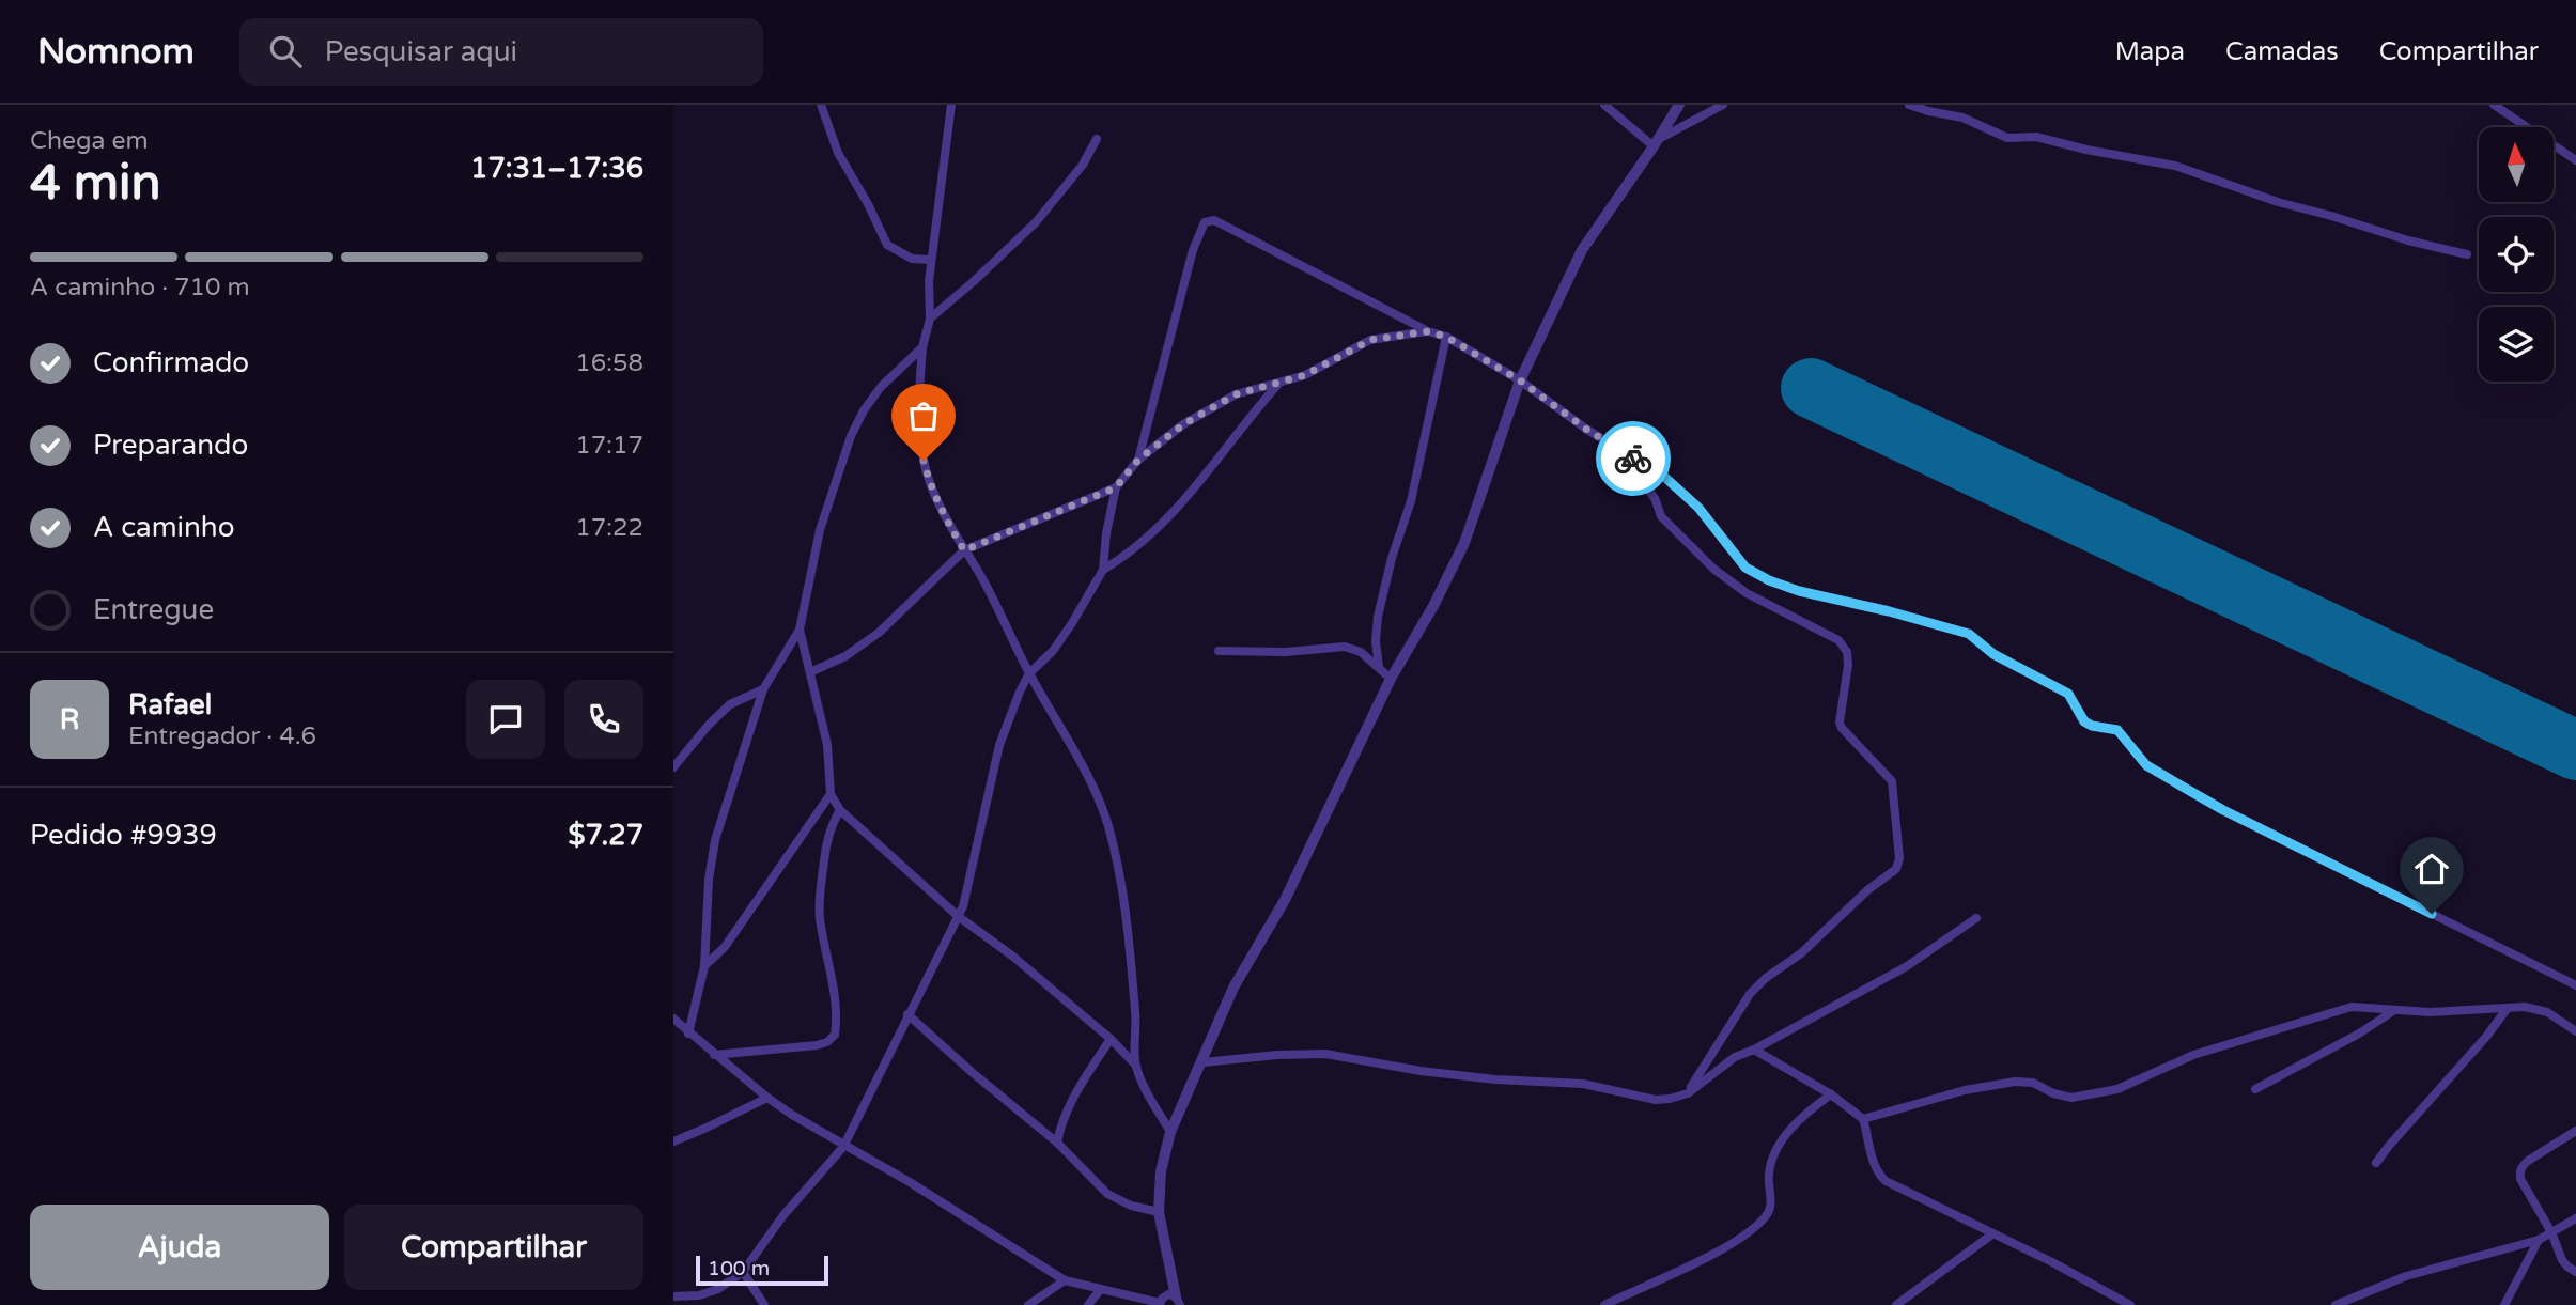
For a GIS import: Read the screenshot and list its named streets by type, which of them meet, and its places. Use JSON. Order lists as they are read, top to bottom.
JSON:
{
  "scale_bar": "100 m",
  "north": "top",
  "page": {
    "header": "Nomnom",
    "search": "Pesquisar aqui",
    "nav": ["Mapa", "Camadas", "Compartilhar"],
    "heading": ["4 min", "Chega em", "17:31–17:36"],
    "panel": [
      "Rafael",
      "Entregador · 4.6",
      "Pedido #9939",
      "$7.27"
    ],
    "bar": "A caminho · 710 m",
    "list": [
      ["Confirmado", "16:58"],
      ["Preparando", "17:17"],
      ["A caminho", "17:22"],
      "Entregue"
    ],
    "round": "R",
    "buttons": ["Ajuda", "Compartilhar"],
    "scale": "100 m"
  }
}
